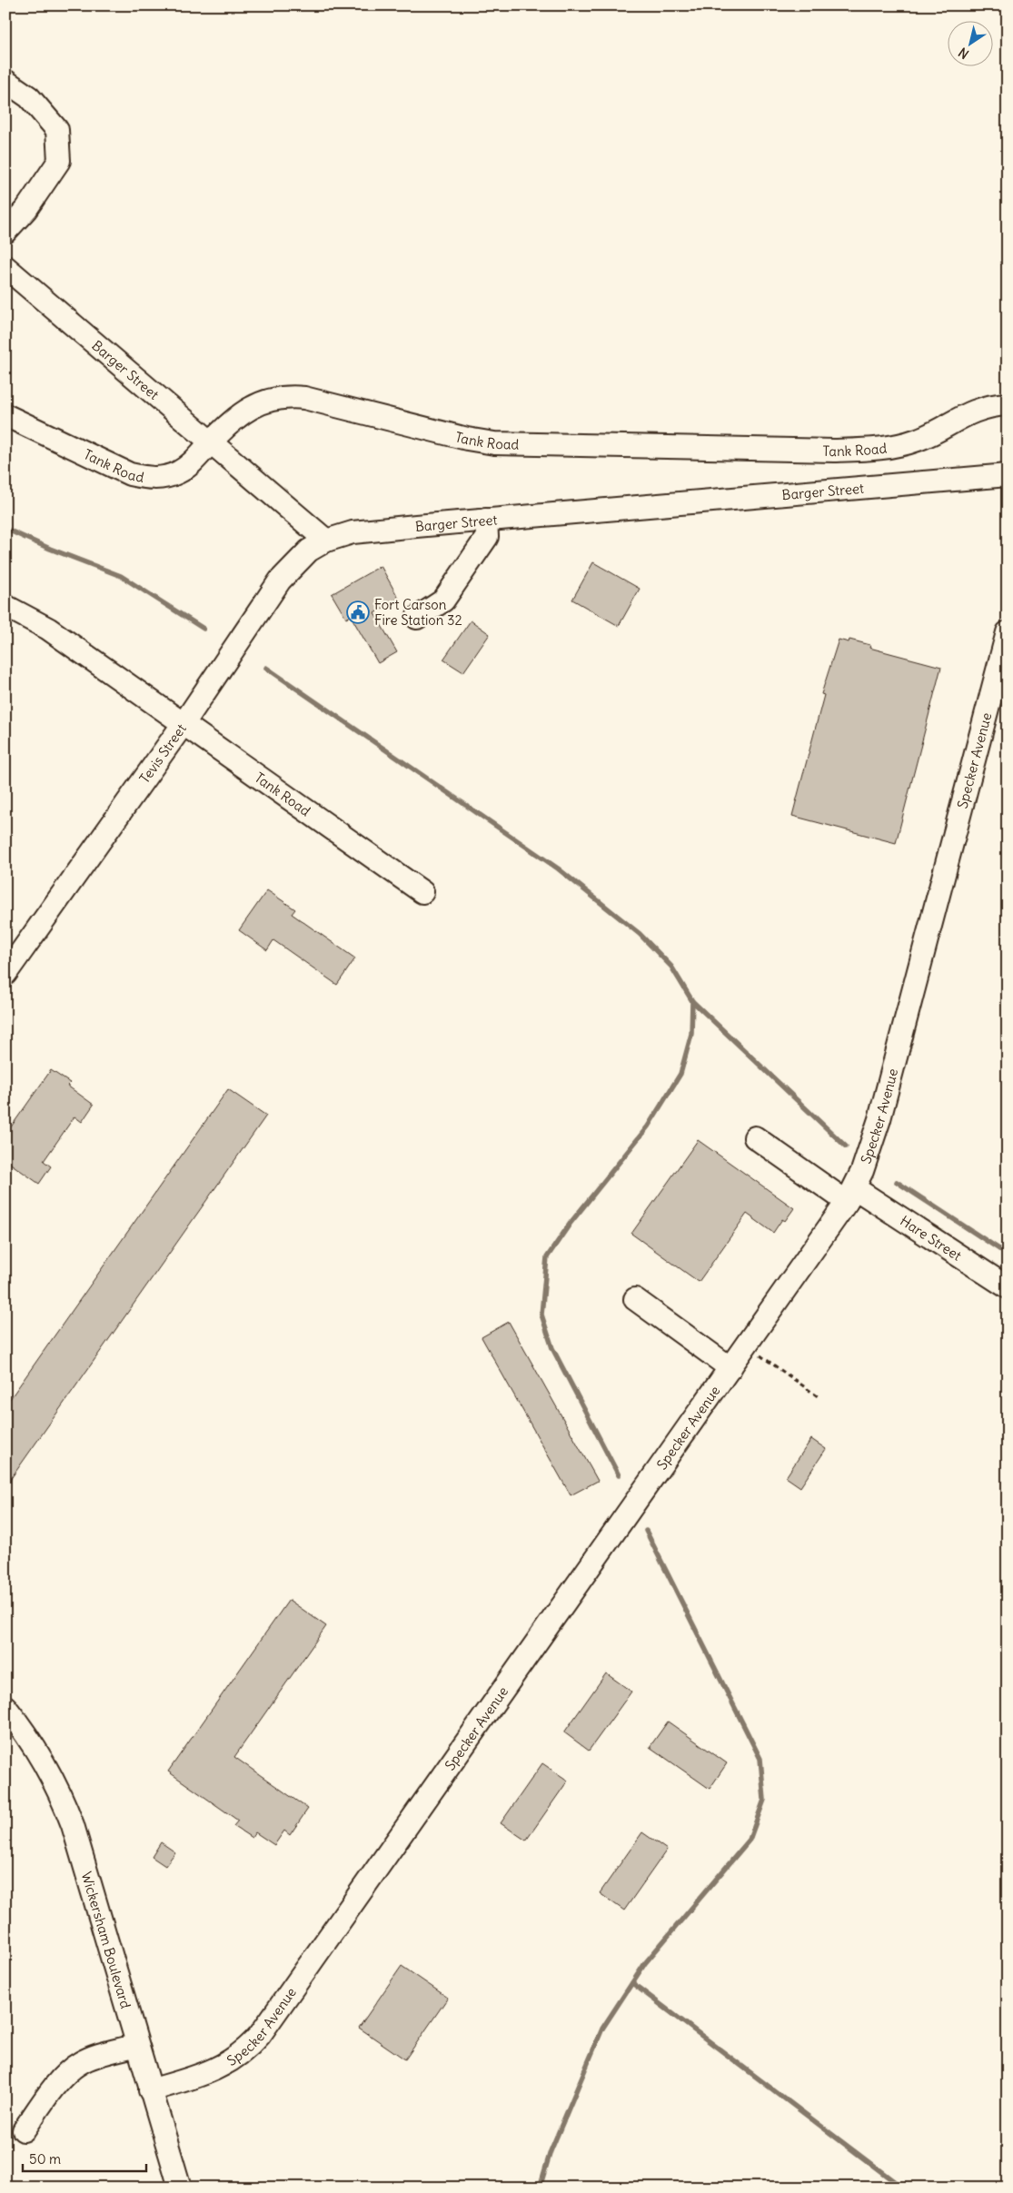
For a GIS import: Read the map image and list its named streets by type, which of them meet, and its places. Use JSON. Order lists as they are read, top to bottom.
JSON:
{
  "streets": {
    "street": [
      "Barger Street",
      "Tank Road",
      "Tevis Street",
      "Specker Avenue",
      "Hare Street",
      "Wickersham Boulevard"
    ]
  },
  "crossings": [
    ["Barger Street", "Tank Road"],
    ["Barger Street", "Tevis Street"],
    ["Tank Road", "Tevis Street"],
    ["Specker Avenue", "Hare Street"],
    ["Specker Avenue", "Wickersham Boulevard"]
  ],
  "places": {
    "public building": ["Fort Carson Fire Station 32"]
  },
  "scale_bar": "50 m",
  "north": "bottom left"
}
